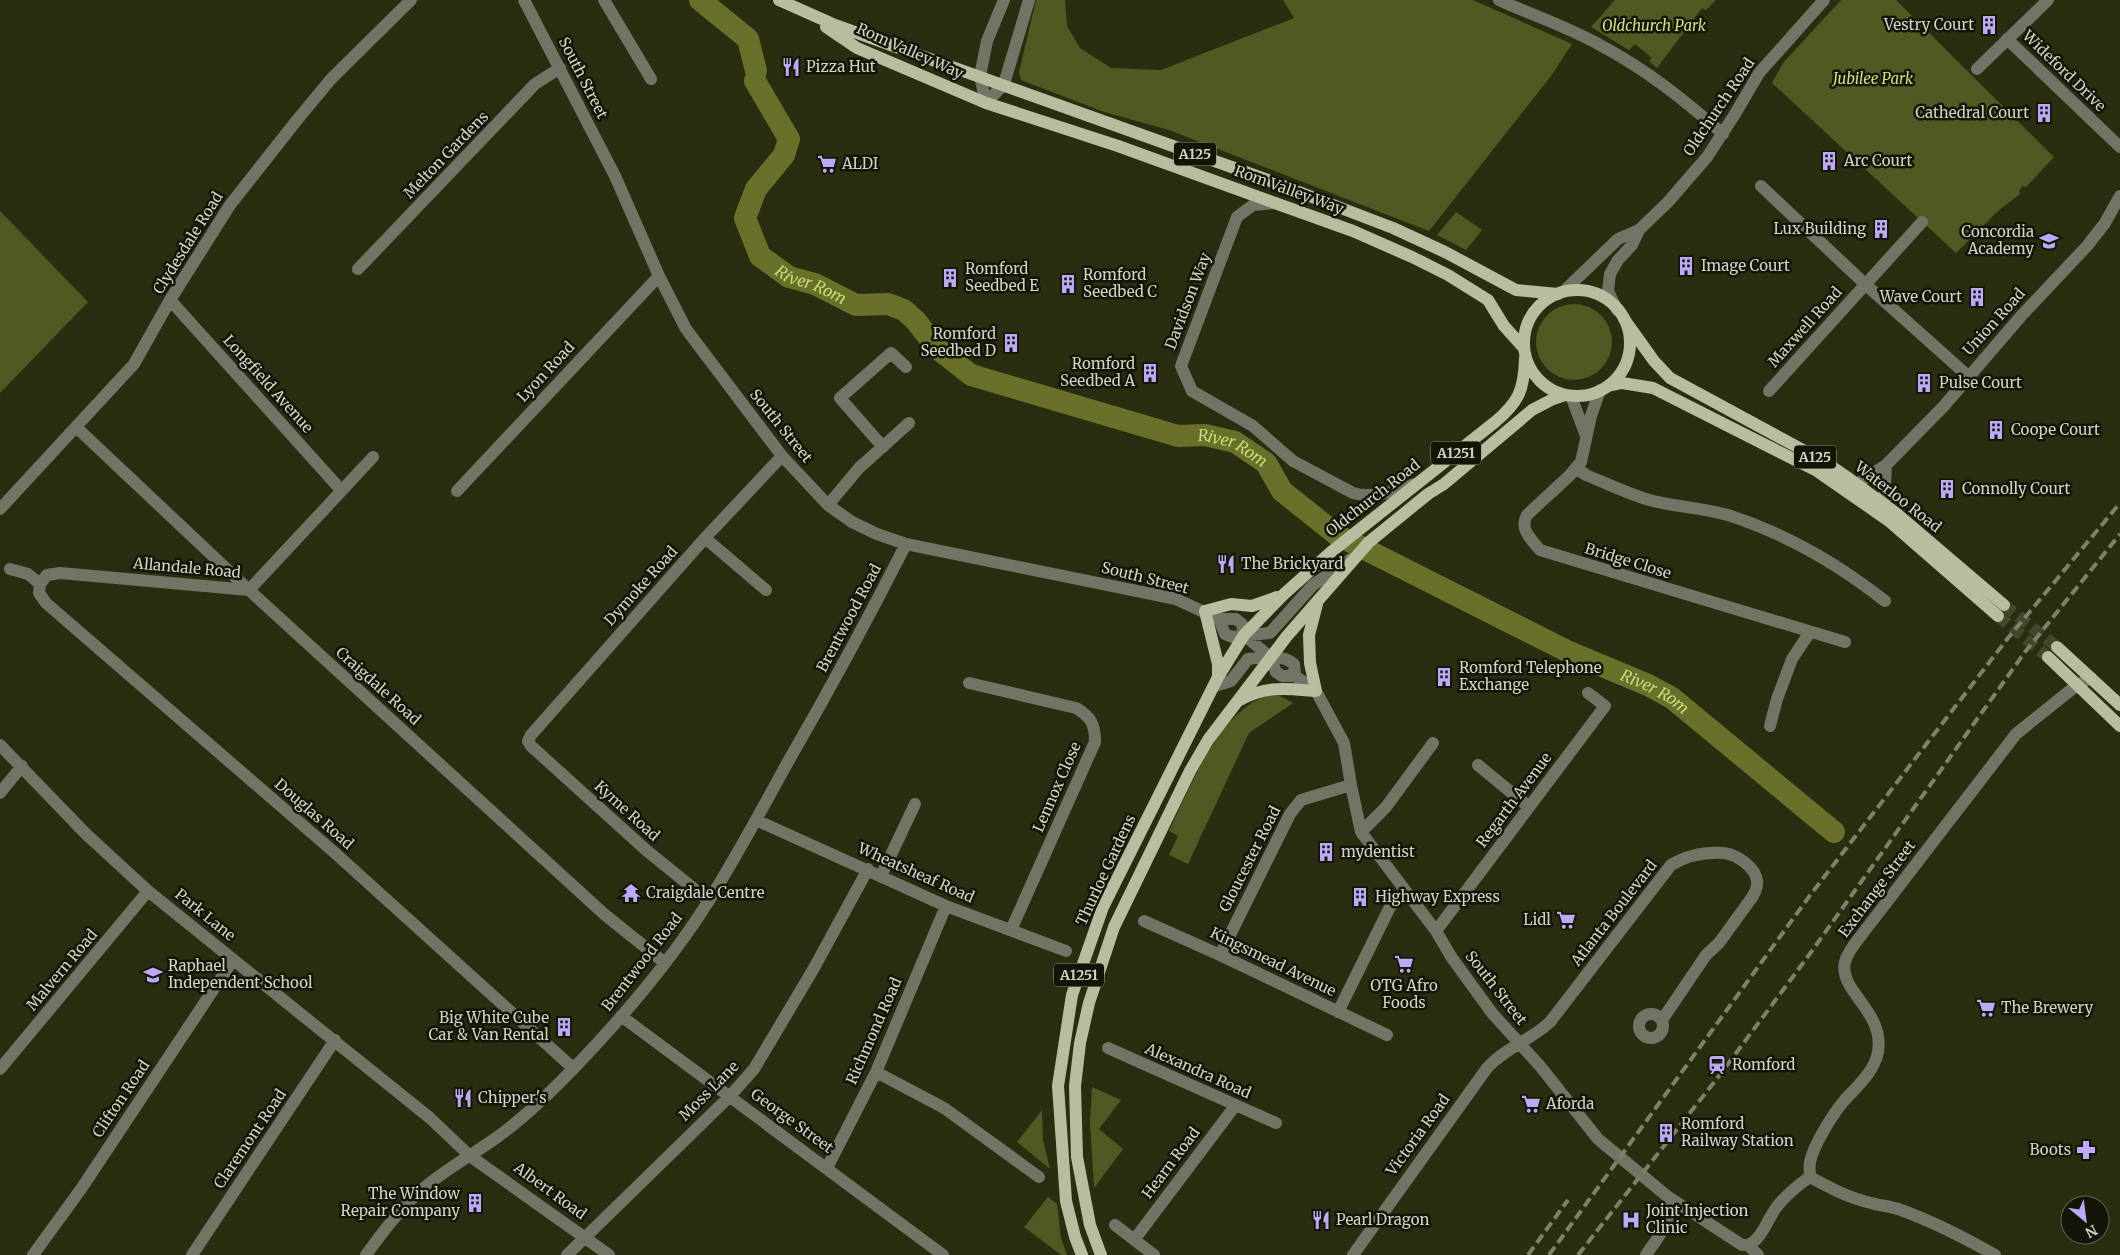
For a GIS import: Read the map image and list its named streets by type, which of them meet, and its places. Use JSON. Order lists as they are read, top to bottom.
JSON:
{
  "streets": {
    "main road": [
      "Rom Valley Way",
      "Oldchurch Road",
      "A125",
      "A1251",
      "Waterloo Road",
      "Thurloe Gardens"
    ],
    "street": [
      "Wideford Drive",
      "South Street",
      "Melton Gardens",
      "Clydesdale Road",
      "Davidson Way",
      "Union Road",
      "Maxwell Road",
      "Lyon Road",
      "Longfield Avenue",
      "Bridge Close",
      "Allandale Road",
      "Dymoke Road",
      "Brentwood Road",
      "Craigdale Road",
      "Lennox Close",
      "Regarth Avenue",
      "Kyme Road",
      "Douglas Road",
      "Gloucester Road",
      "Wheatsheaf Road",
      "Exchange Street",
      "Atlanta Boulevard",
      "Park Lane",
      "Kingsmead Avenue",
      "Malvern Road",
      "Richmond Road",
      "Alexandra Road",
      "Moss Lane",
      "Clifton Road",
      "George Street",
      "Victoria Road",
      "Claremont Road",
      "Hearn Road",
      "Albert Road"
    ]
  },
  "crossings": [
    ["Rom Valley Way", "Oldchurch Road"],
    ["Rom Valley Way", "Davidson Way"],
    ["Rom Valley Way", "Waterloo Road"],
    ["Rom Valley Way", "Bridge Close"],
    ["South Street", "Oldchurch Road"],
    ["South Street", "Melton Gardens"],
    ["South Street", "Lyon Road"],
    ["South Street", "A1251"],
    ["South Street", "Dymoke Road"],
    ["South Street", "Brentwood Road"],
    ["South Street", "Regarth Avenue"],
    ["South Street", "Gloucester Road"],
    ["South Street", "Thurloe Gardens"],
    ["South Street", "Atlanta Boulevard"],
    ["South Street", "Victoria Road"],
    ["Oldchurch Road", "Davidson Way"],
    ["Oldchurch Road", "A1251"],
    ["Oldchurch Road", "Waterloo Road"],
    ["Oldchurch Road", "Bridge Close"],
    ["Oldchurch Road", "Thurloe Gardens"],
    ["Clydesdale Road", "Longfield Avenue"],
    ["Clydesdale Road", "Craigdale Road"],
    ["Union Road", "Maxwell Road"],
    ["Union Road", "Waterloo Road"],
    ["Longfield Avenue", "Allandale Road"],
    ["A1251", "Thurloe Gardens"],
    ["Waterloo Road", "Bridge Close"],
    ["Allandale Road", "Craigdale Road"],
    ["Allandale Road", "Douglas Road"],
    ["Dymoke Road", "Kyme Road"],
    ["Brentwood Road", "Craigdale Road"],
    ["Brentwood Road", "Kyme Road"],
    ["Brentwood Road", "Douglas Road"],
    ["Brentwood Road", "Wheatsheaf Road"],
    ["Brentwood Road", "Park Lane"],
    ["Brentwood Road", "George Street"],
    ["Brentwood Road", "Albert Road"],
    ["Lennox Close", "Wheatsheaf Road"],
    ["Gloucester Road", "Kingsmead Avenue"],
    ["Wheatsheaf Road", "Richmond Road"],
    ["Wheatsheaf Road", "Moss Lane"],
    ["Atlanta Boulevard", "Victoria Road"],
    ["Park Lane", "Malvern Road"],
    ["Park Lane", "Clifton Road"],
    ["Park Lane", "Claremont Road"],
    ["Park Lane", "Albert Road"],
    ["Richmond Road", "George Street"],
    ["Alexandra Road", "Hearn Road"],
    ["Moss Lane", "George Street"],
    ["Moss Lane", "Albert Road"]
  ],
  "water": ["River Rom"],
  "parks": ["Oldchurch Park", "Jubilee Park"],
  "places": {
    "building": [
      "Vestry Court",
      "Cathedral Court",
      "Arc Court",
      "Lux Building",
      "Image Court",
      "Romford Seedbed E",
      "Romford Seedbed C",
      "Wave Court",
      "Romford Seedbed D",
      "Romford Seedbed A",
      "Pulse Court",
      "Coope Court",
      "Connolly Court",
      "Romford Telephone Exchange",
      "mydentist",
      "Highway Express",
      "Big White Cube Car & Van Rental",
      "Romford Railway Station",
      "The Window Repair Company"
    ],
    "restaurant": [
      "Pizza Hut",
      "The Brickyard",
      "Chipper's",
      "Pearl Dragon"
    ],
    "supermarket": [
      "ALDI",
      "Lidl",
      "OTG Afro Foods",
      "The Brewery",
      "Aforda"
    ],
    "school or university": ["Concordia Academy", "Raphael Independent School"],
    "temple": ["Craigdale Centre"],
    "station": ["Romford"],
    "pharmacy": ["Boots"],
    "hospital": ["Joint Injection Clinic"]
  },
  "north": "bottom right"
}
